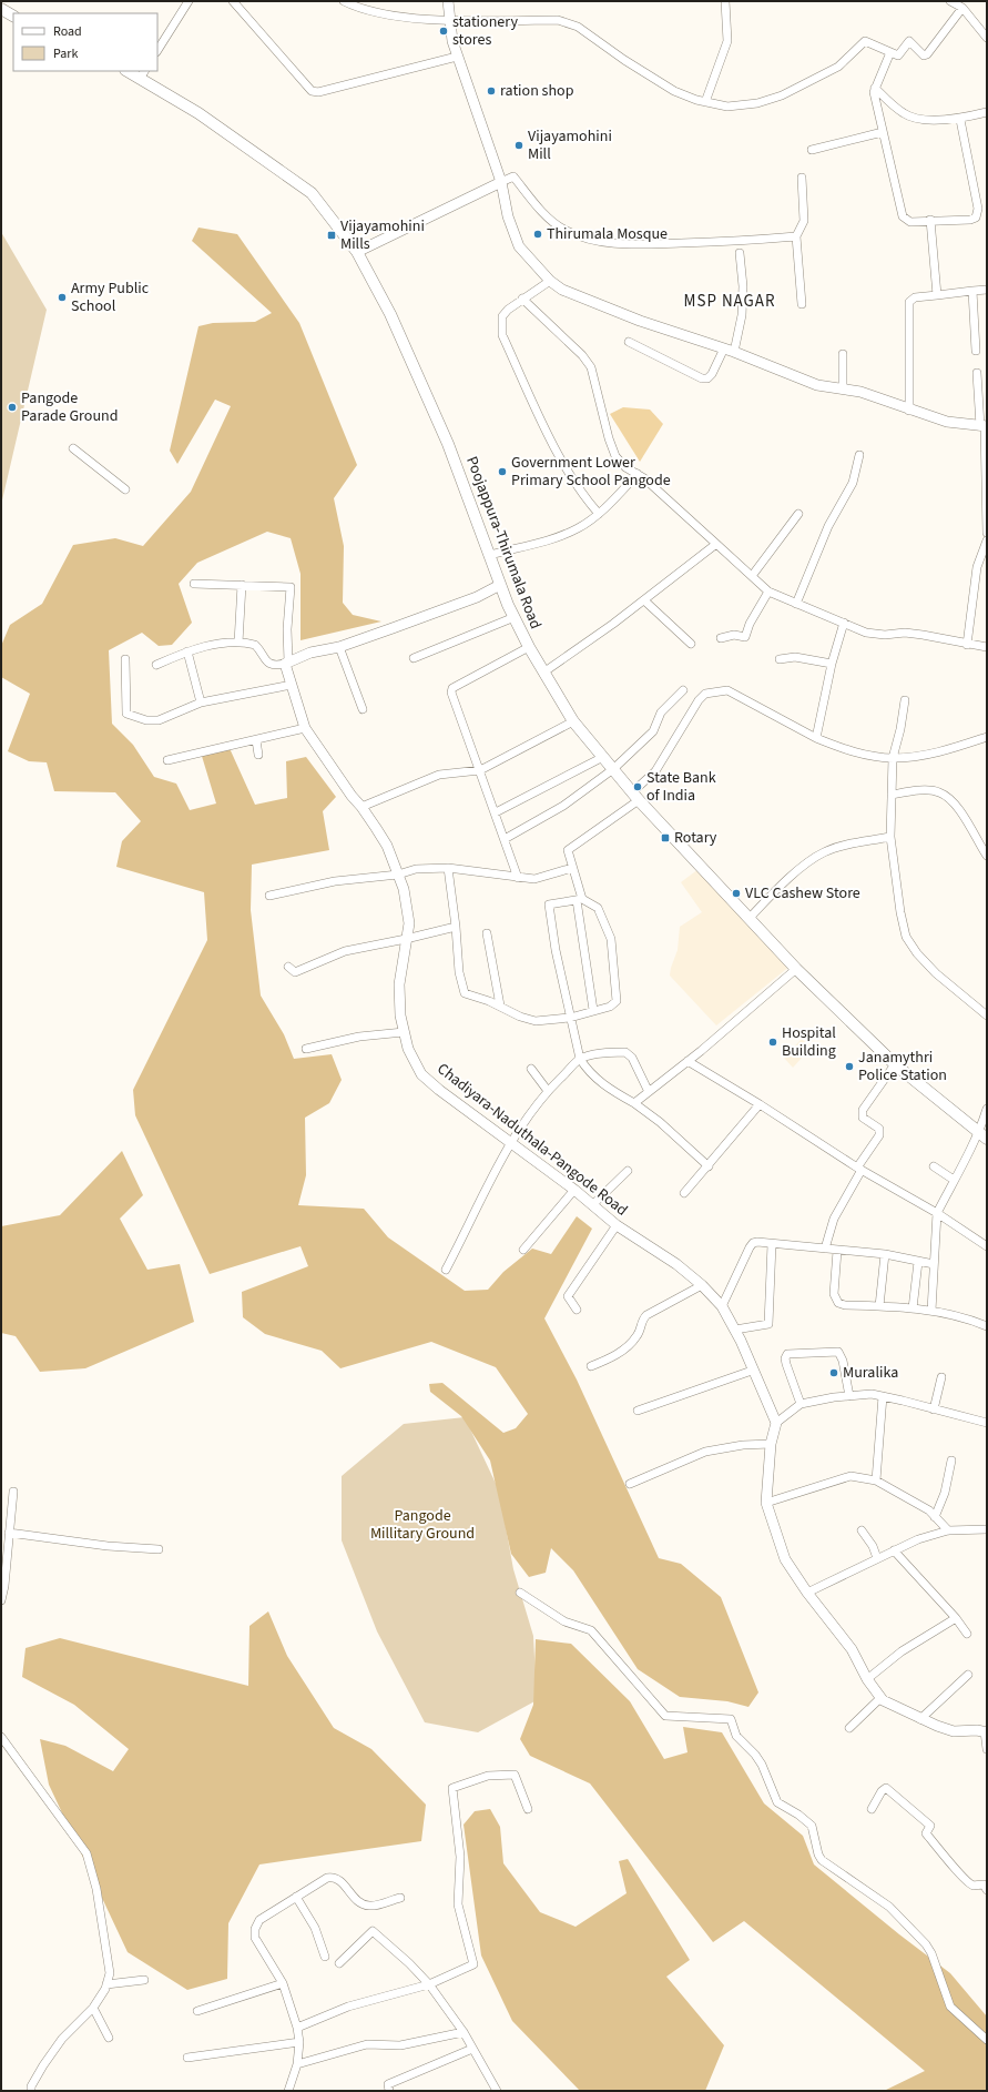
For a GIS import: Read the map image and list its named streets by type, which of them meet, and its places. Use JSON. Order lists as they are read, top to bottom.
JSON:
{
  "streets": {
    "main road": ["Poojappura-Thirumala Road"],
    "street": ["Chadiyara-Naduthala-Pangode Road"]
  },
  "districts": ["MSP NAGAR"],
  "parks": ["Pangode Millitary Ground"],
  "places": {
    "other": [
      "stationery stores",
      "ration shop",
      "Vijayamohini Mill",
      "Thirumala Mosque",
      "Army Public School",
      "Pangode Parade Ground",
      "Government Lower Primary School Pangode",
      "State Bank of India",
      "VLC Cashew Store",
      "Hospital Building",
      "Janamythri Police Station",
      "Muralika"
    ],
    "transit": ["Vijayamohini Mills", "Rotary"]
  },
  "legend": ["Road", "Park"]
}
